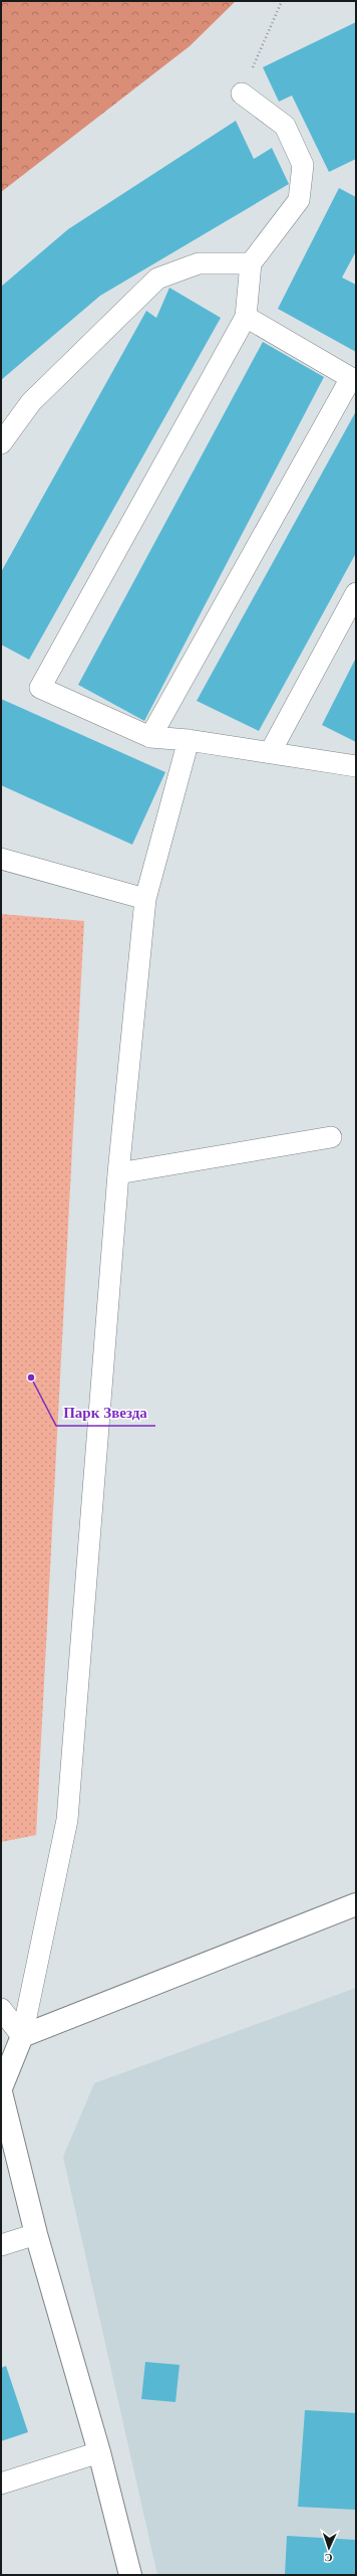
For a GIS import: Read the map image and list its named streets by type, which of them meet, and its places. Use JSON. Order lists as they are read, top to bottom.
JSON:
{
  "places": ["Парк Звезда"],
  "north": "bottom"
}
